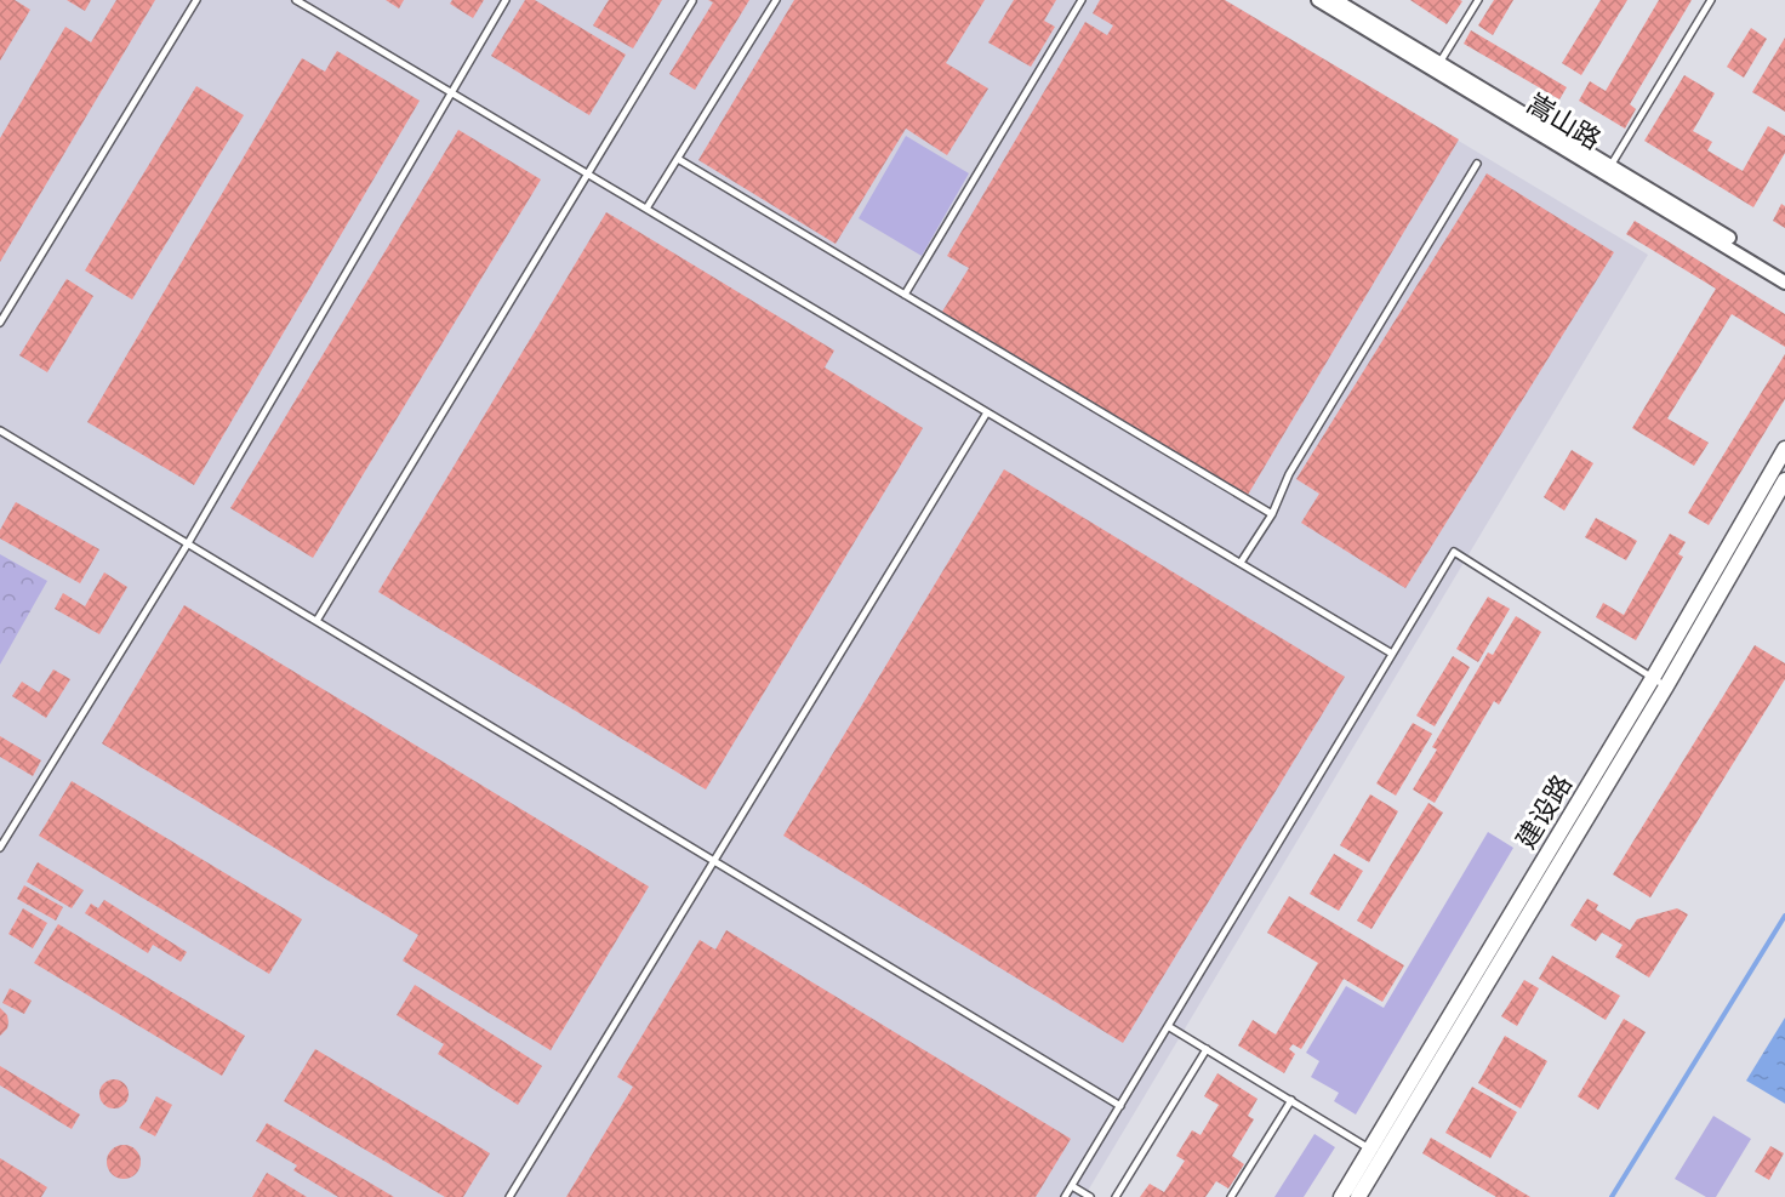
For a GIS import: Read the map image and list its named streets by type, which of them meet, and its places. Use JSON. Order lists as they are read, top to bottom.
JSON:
{
  "streets": {
    "street": ["嵩山路", "建设路"]
  }
}
